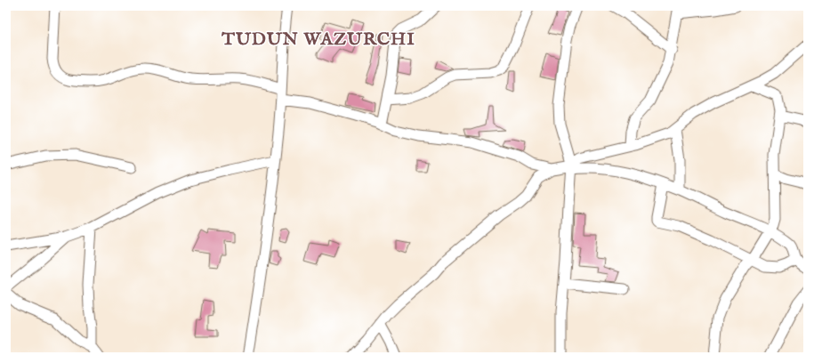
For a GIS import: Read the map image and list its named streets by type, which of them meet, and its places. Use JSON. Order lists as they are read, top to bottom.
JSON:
{
  "districts": ["TUDUN WAZURCHI"]
}
